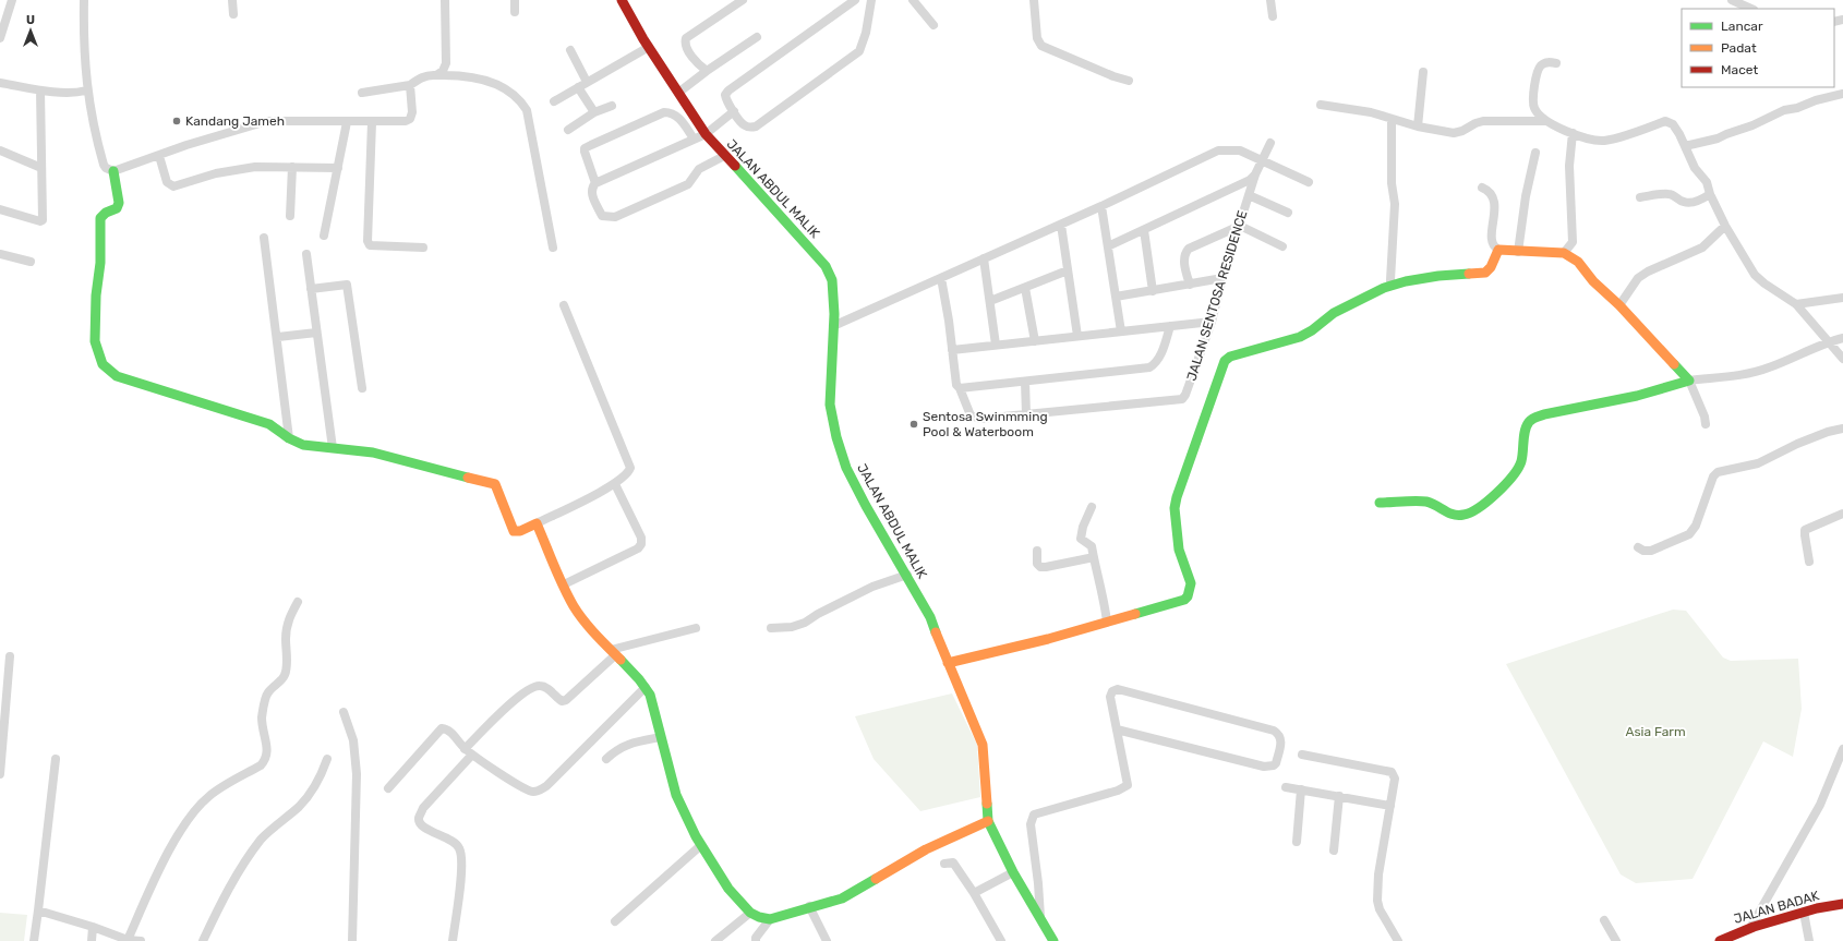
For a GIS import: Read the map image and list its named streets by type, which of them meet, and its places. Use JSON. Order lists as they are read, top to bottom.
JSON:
{
  "streets": {
    "street": ["JALAN ABDUL MALIK", "JALAN SENTOSA RESIDENCE", "JALAN BADAK"]
  },
  "parks": ["Asia Farm"],
  "places": ["Kandang Jameh", "Sentosa Swinmming Pool & Waterboom"],
  "legend": ["Lancar", "Padat", "Macet"],
  "north": "top"
}
